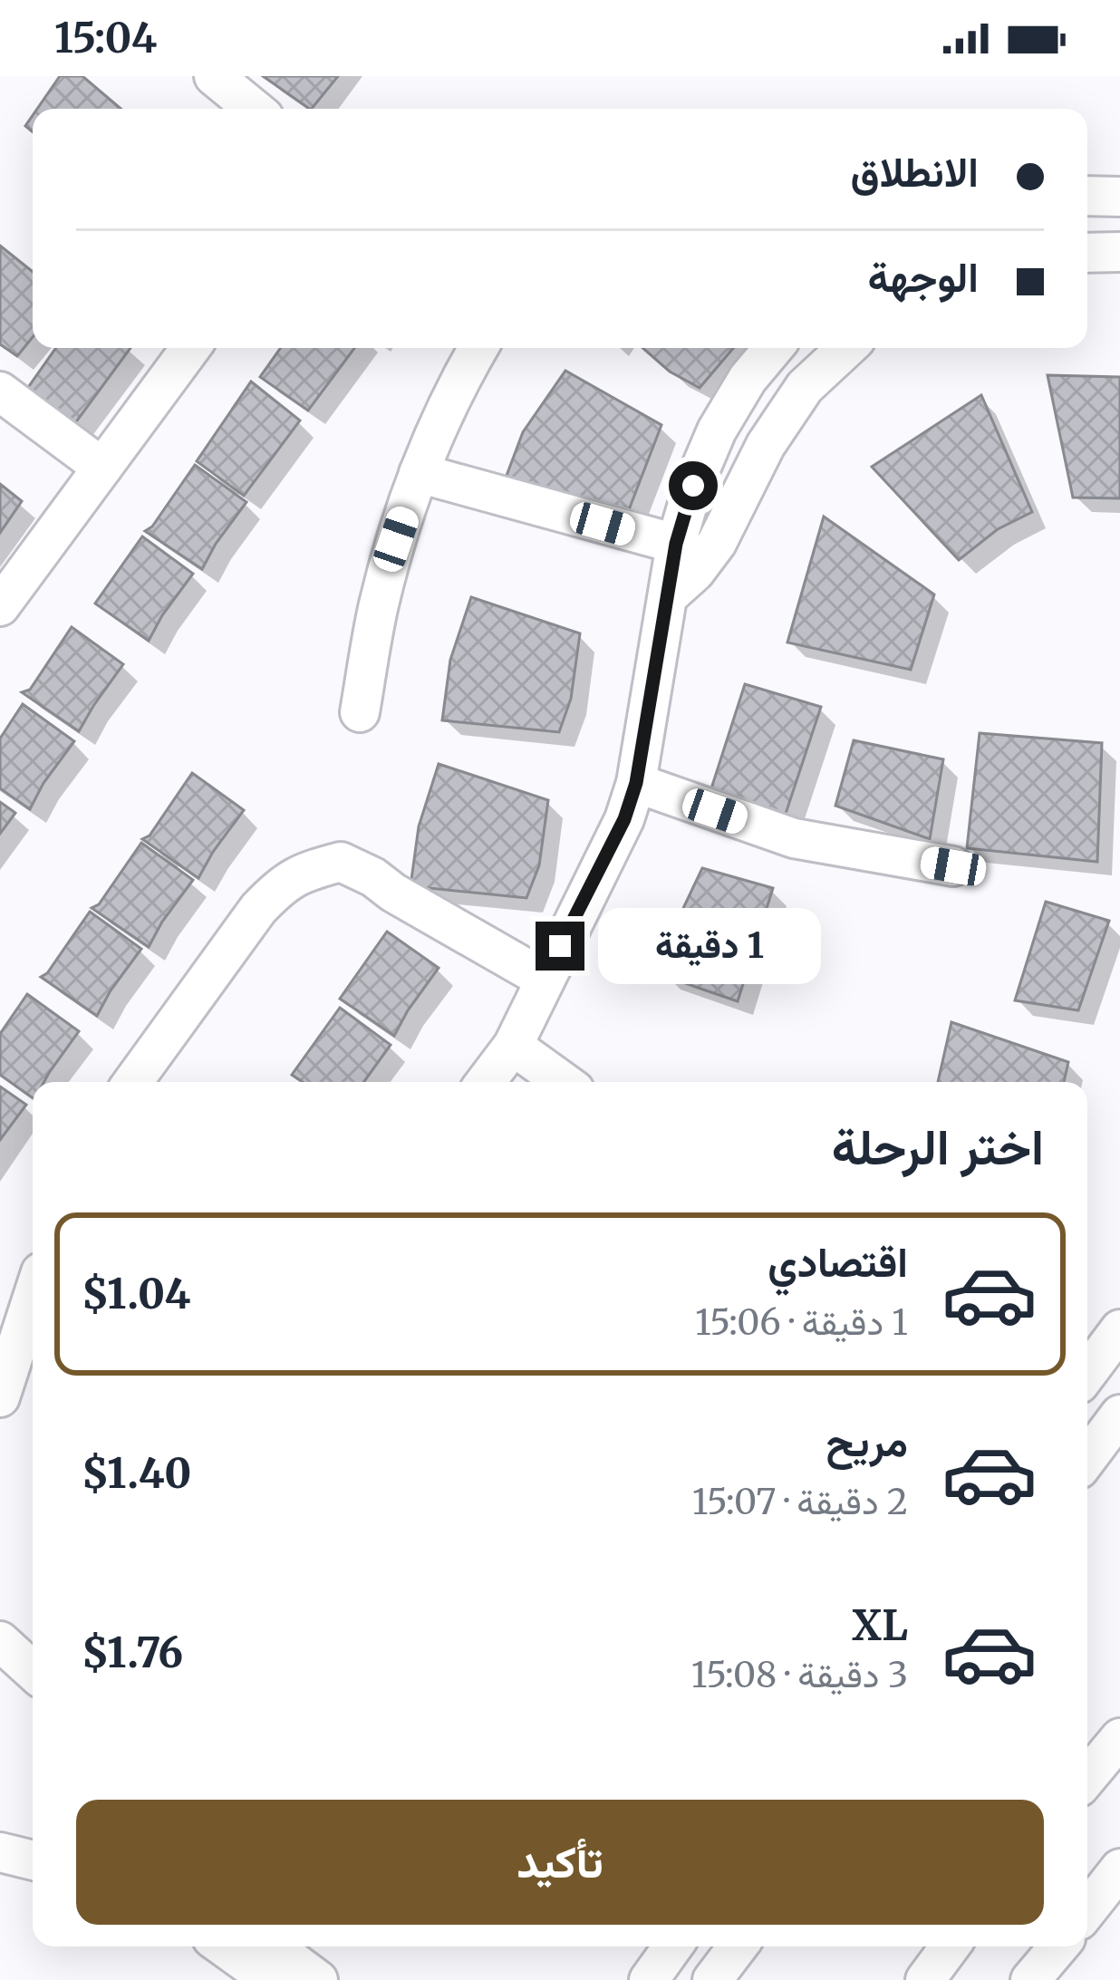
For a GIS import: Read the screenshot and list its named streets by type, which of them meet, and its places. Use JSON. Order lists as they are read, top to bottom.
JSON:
{
  "page": {
    "status": "15:04",
    "banner": ["الانطلاق", "الوجهة"],
    "bubble": "1 دقيقة",
    "heading": "اختر الرحلة",
    "list": [
      {
        "name": "اقتصادي",
        "note": "1 دقيقة · 15:06",
        "value": "$1.04"
      },
      {
        "name": "مريح",
        "note": "2 دقيقة · 15:07",
        "value": "$1.40"
      },
      {
        "name": "XL",
        "note": "3 دقيقة · 15:08",
        "value": "$1.76"
      }
    ],
    "buttons": "تأكيد"
  }
}
